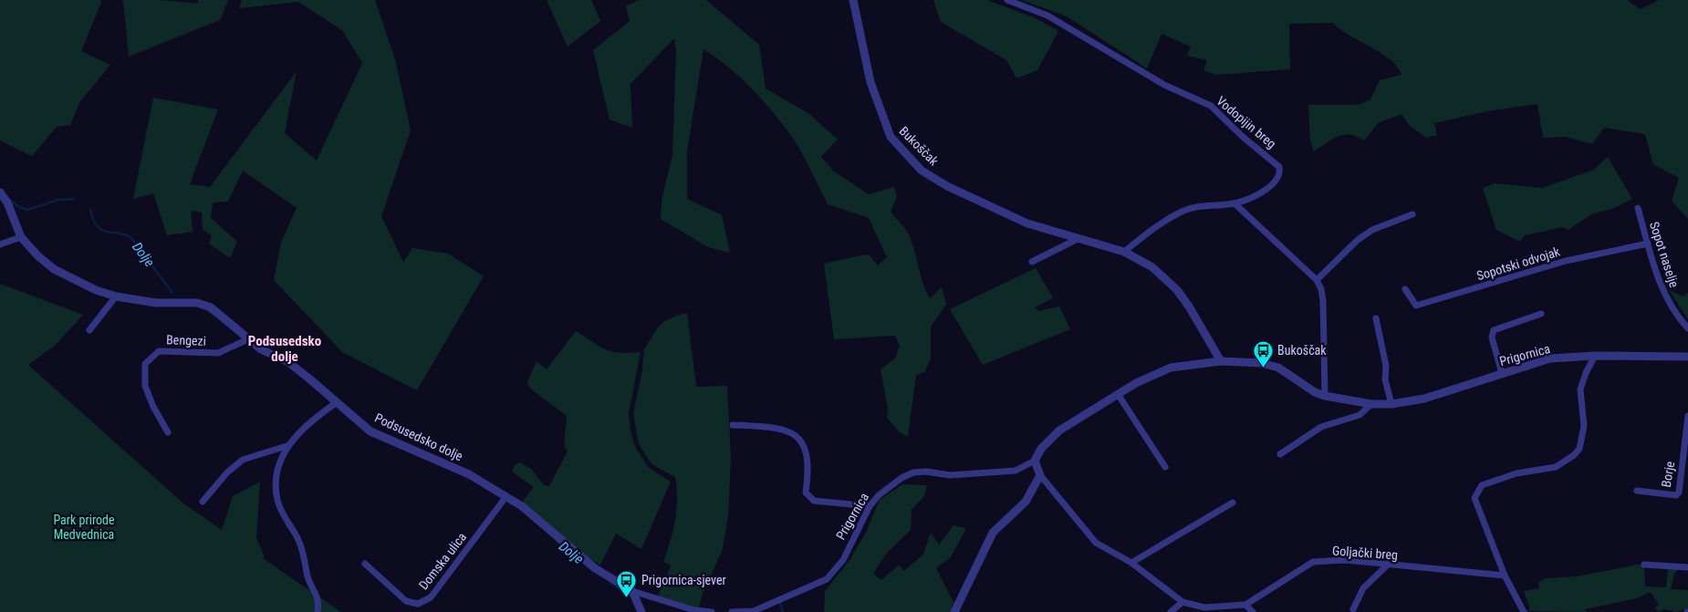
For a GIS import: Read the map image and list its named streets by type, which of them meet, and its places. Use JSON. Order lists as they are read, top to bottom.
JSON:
{
  "streets": {
    "street": [
      "Vodopijin breg",
      "Bukoščak",
      "Sopot naselje",
      "Sopotski odvojak",
      "Bengezi",
      "Prigornica",
      "Podsusedsko dolje",
      "Borje",
      "Goljački breg",
      "Domska ulica"
    ]
  },
  "crossings": [
    ["Vodopijin breg", "Bukoščak"],
    ["Bukoščak", "Prigornica"],
    ["Sopot naselje", "Sopotski odvojak"],
    ["Bengezi", "Podsusedsko dolje"],
    ["Podsusedsko dolje", "Domska ulica"]
  ],
  "districts": ["Podsusedsko dolje"],
  "water": ["Dolje"],
  "parks": ["Park prirode Medvednica"],
  "places": {
    "bus stop": ["Bukoščak", "Prigornica-sjever"]
  }
}
